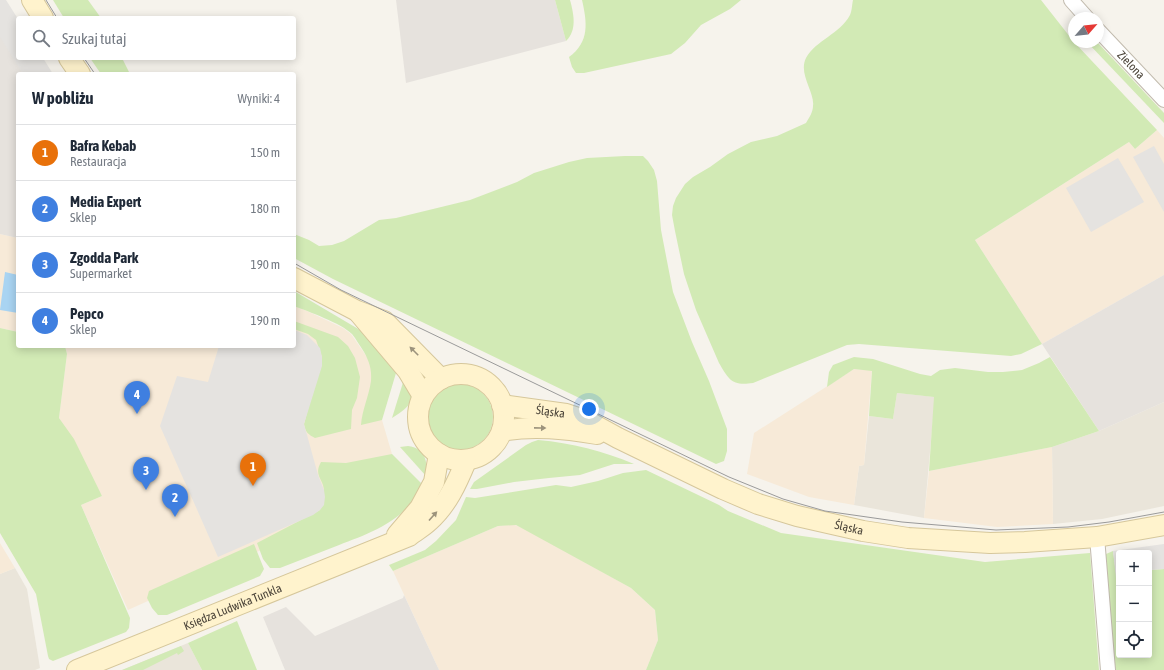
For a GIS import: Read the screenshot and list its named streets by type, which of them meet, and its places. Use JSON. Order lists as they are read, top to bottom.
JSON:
{
  "streets": {
    "street": ["Zielona", "Śląska", "Księdza Ludwika Tunkla"]
  },
  "crossings": [
    ["Śląska", "Księdza Ludwika Tunkla"]
  ],
  "north": "top right",
  "page": {
    "search": "Szukaj tutaj",
    "heading": ["W pobliżu", "Wyniki: 4"],
    "list": [
      {
        "mark": "1",
        "name": "Bafra Kebab",
        "note": "Restauracja",
        "value": "150 m"
      },
      {
        "mark": "2",
        "name": "Media Expert",
        "note": "Sklep",
        "value": "180 m"
      },
      {
        "mark": "3",
        "name": "Zgodda Park",
        "note": "Supermarket",
        "value": "190 m"
      },
      {
        "mark": "4",
        "name": "Pepco",
        "note": "Sklep",
        "value": "190 m"
      }
    ],
    "pins": [
      "4",
      "1",
      "3",
      "2"
    ],
    "map_buttons": ["+", "−"]
  }
}
